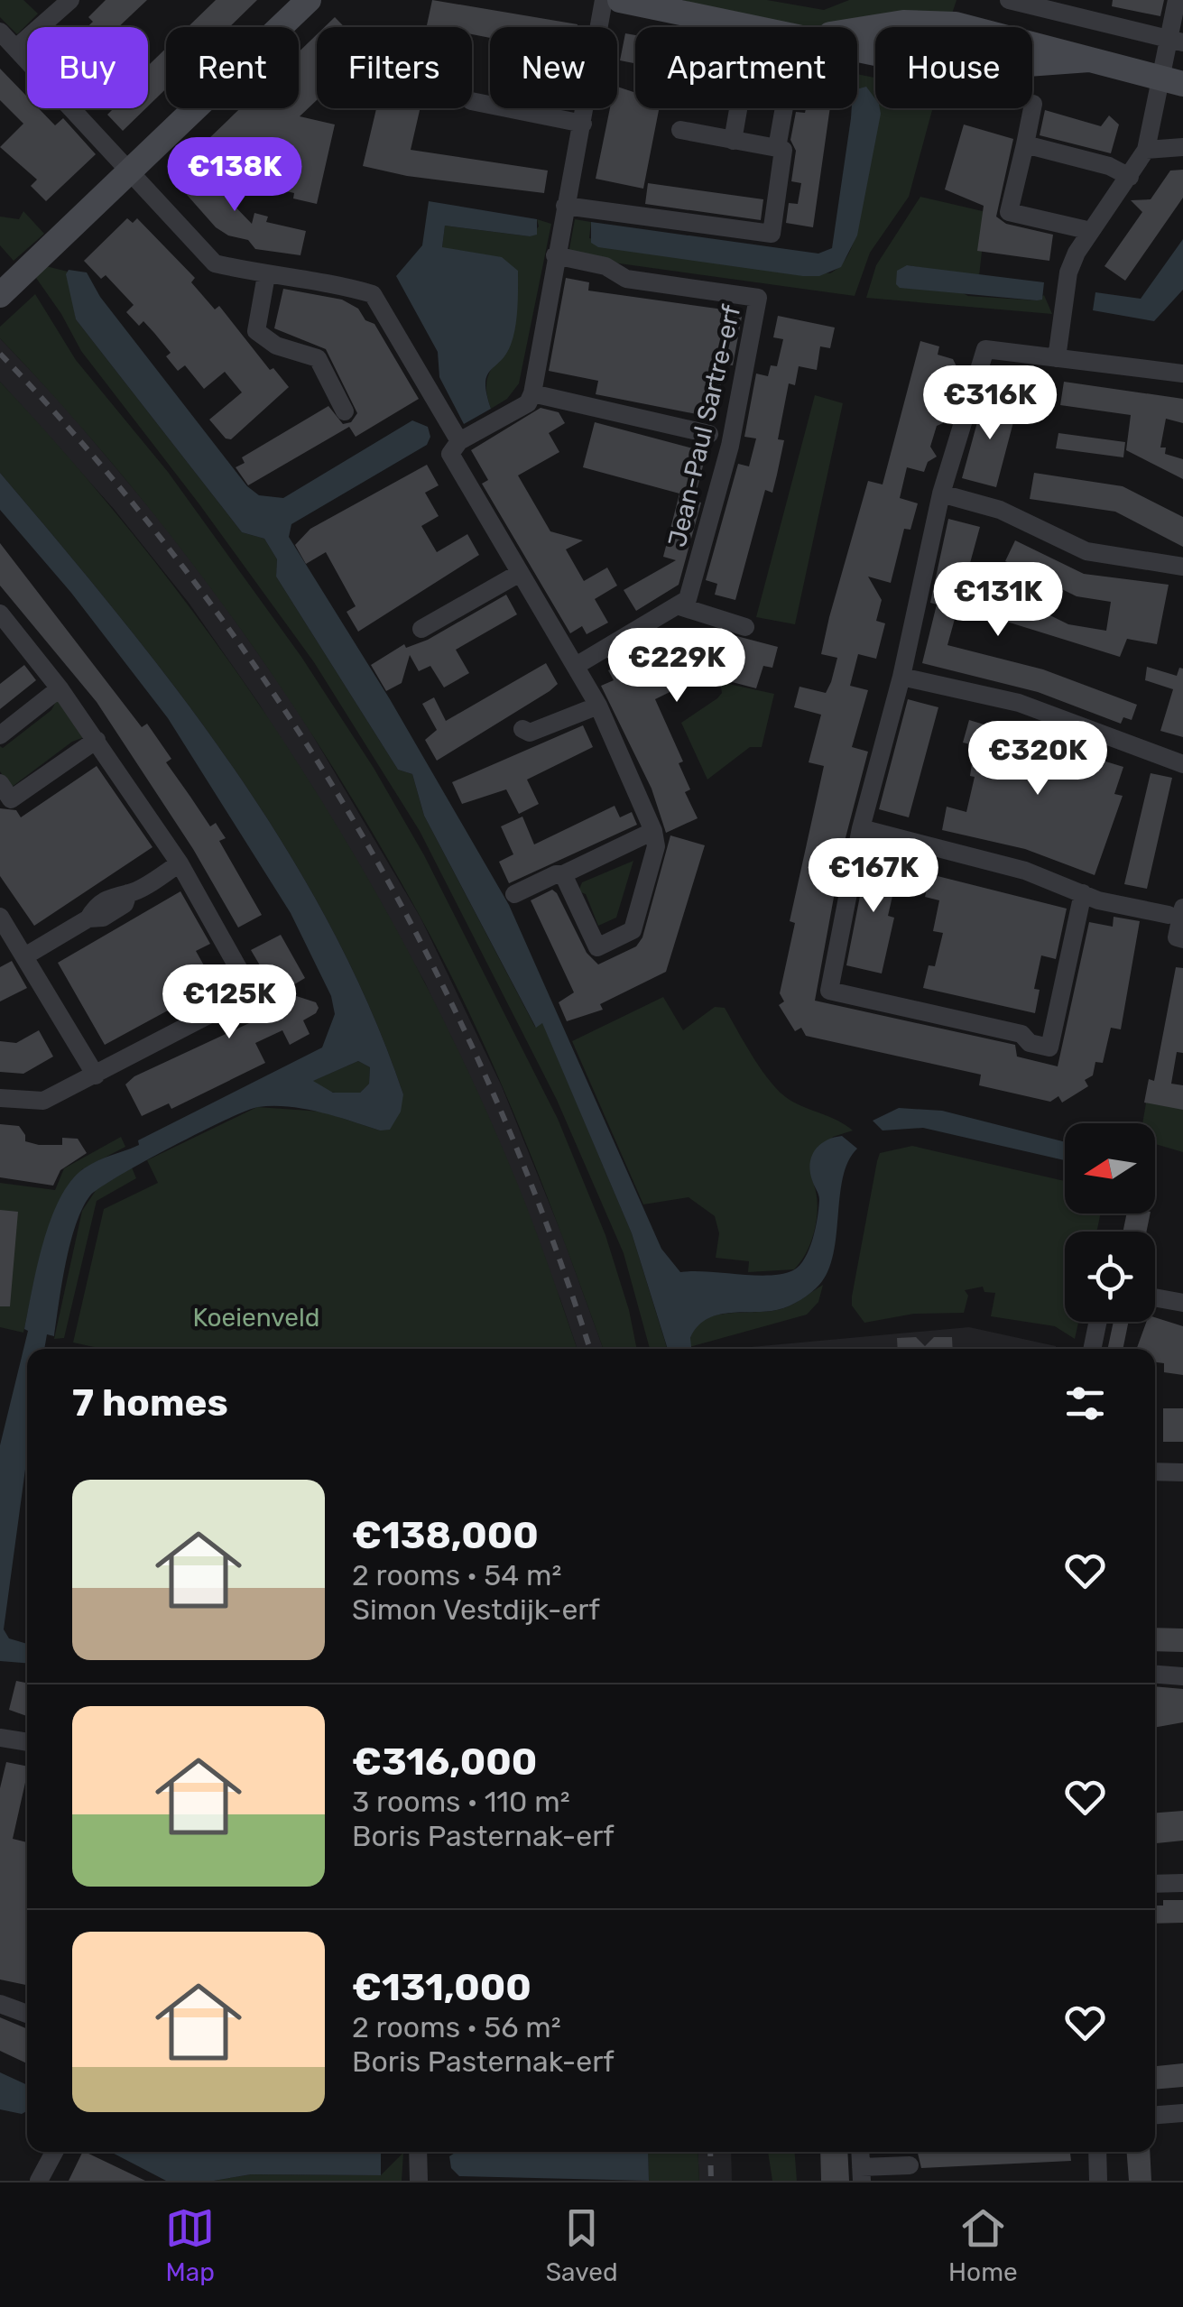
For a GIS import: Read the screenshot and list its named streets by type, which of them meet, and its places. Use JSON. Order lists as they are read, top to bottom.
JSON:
{
  "streets": {
    "street": ["Jean-Paul Sartre-erf"]
  },
  "parks": ["Koeienveld"],
  "north": "left",
  "page": {
    "chip": [
      "Buy",
      "Rent",
      "Filters",
      "New",
      "Apartment",
      "House"
    ],
    "price": [
      "€138K",
      "€316K",
      "€131K",
      "€229K",
      "€320K",
      "€167K",
      "€125K"
    ],
    "heading": "7 homes",
    "list": [
      {
        "name": "€138,000",
        "note": "2 rooms · 54 m² · Simon Vestdijk-erf"
      },
      {
        "name": "€316,000",
        "note": "3 rooms · 110 m² · Boris Pasternak-erf"
      },
      {
        "name": "€131,000",
        "note": "2 rooms · 56 m² · Boris Pasternak-erf"
      }
    ],
    "tabs": ["Map", "Saved", "Home"]
  }
}
